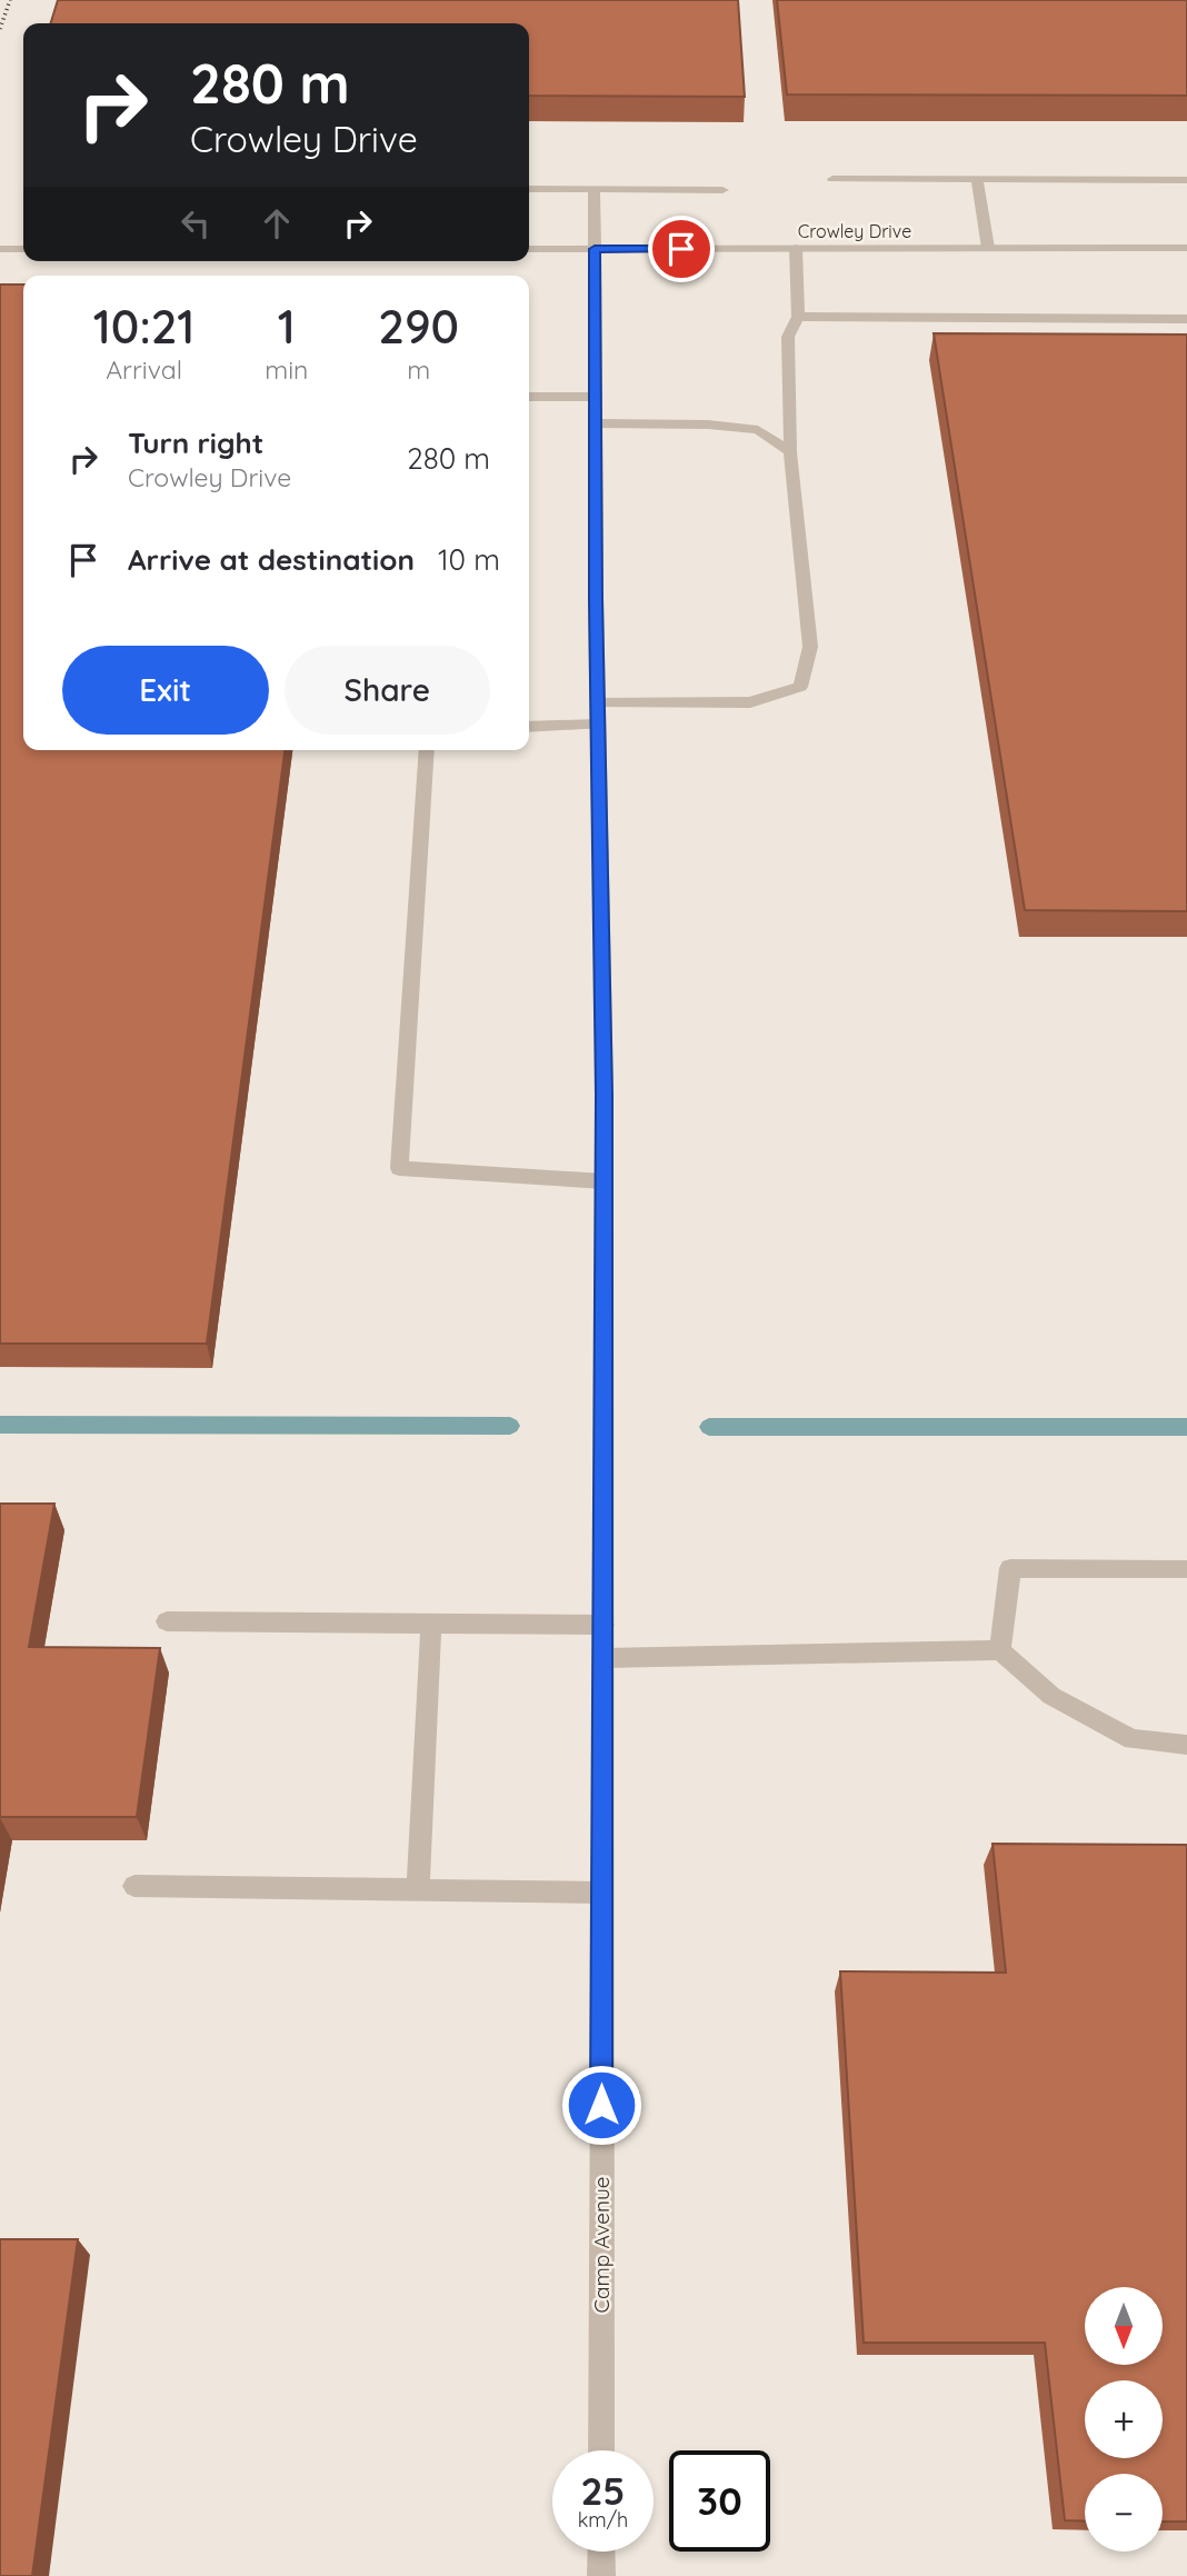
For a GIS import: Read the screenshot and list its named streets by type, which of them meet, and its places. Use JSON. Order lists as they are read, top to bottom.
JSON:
{
  "streets": {
    "street": ["Crowley Drive", "Camp Avenue"]
  },
  "crossings": [
    ["Crowley Drive", "Camp Avenue"]
  ],
  "north": "bottom",
  "page": {
    "turn": ["280 m", "Crowley Drive"],
    "eta": [
      "10:21",
      "Arrival",
      "1",
      "min",
      "290",
      "m"
    ],
    "list": [
      {
        "name": "Turn right",
        "note": "Crowley Drive",
        "value": "280 m"
      },
      {
        "name": "Arrive at destination",
        "value": "10 m"
      }
    ],
    "buttons": ["Exit", "Share"],
    "map_buttons": ["+", "−"],
    "speed": "25 km/h",
    "limit": "30"
  }
}
